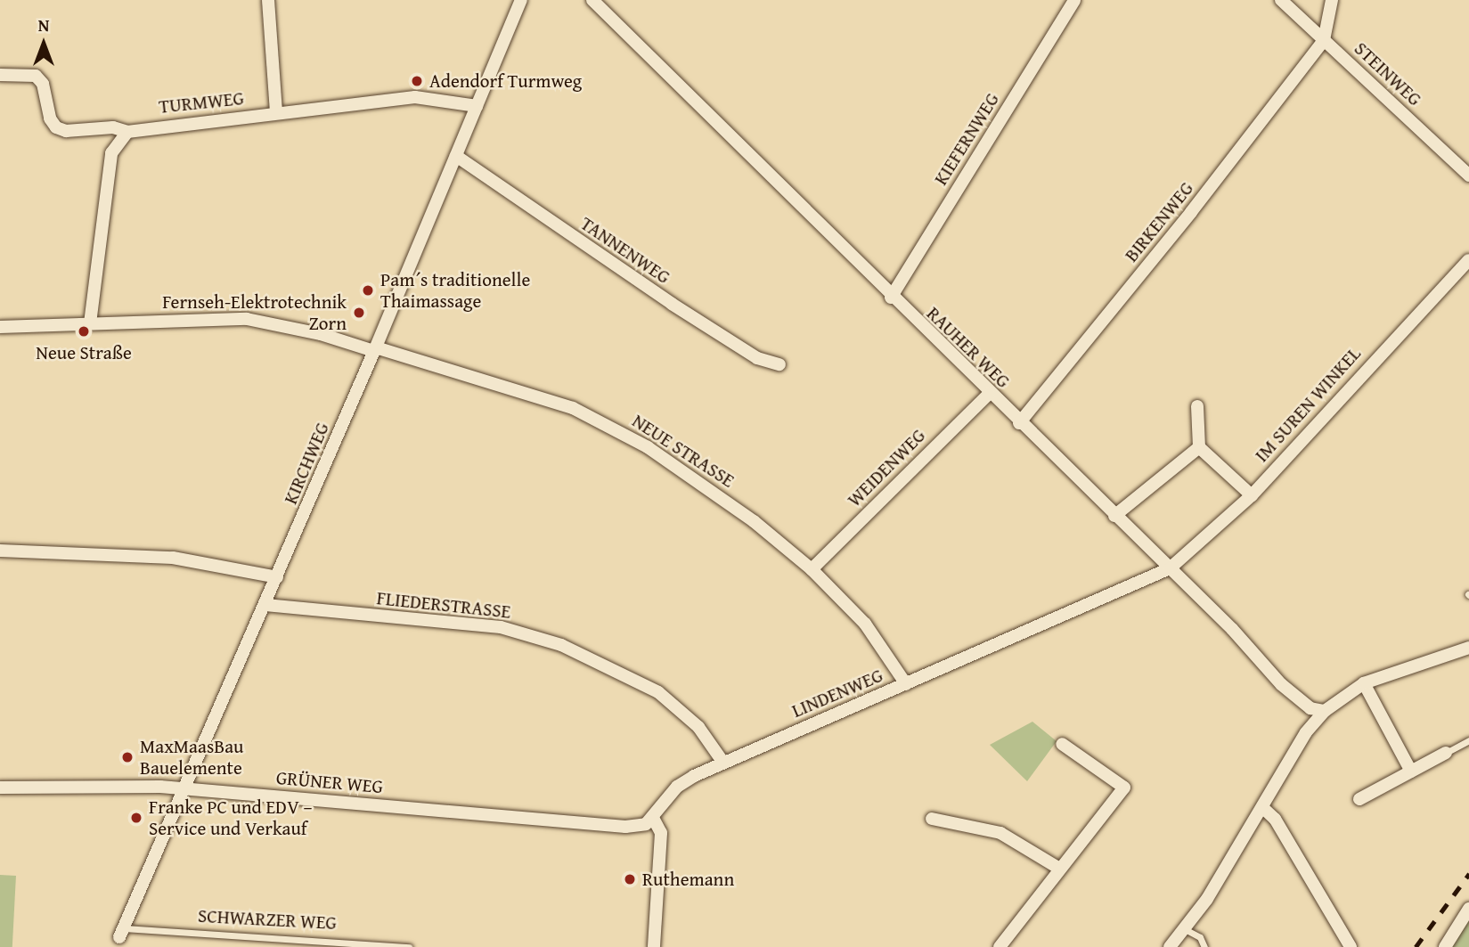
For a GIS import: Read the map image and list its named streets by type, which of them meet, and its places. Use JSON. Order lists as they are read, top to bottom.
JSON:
{
  "streets": {
    "street": [
      "STEINWEG",
      "TURMWEG",
      "KIEFERNWEG",
      "BIRKENWEG",
      "TANNENWEG",
      "RAUHER WEG",
      "IM SUREN WINKEL",
      "NEUE STRASSE",
      "KIRCHWEG",
      "WEIDENWEG",
      "FLIEDERSTRASSE",
      "LINDENWEG",
      "GRÜNER WEG"
    ],
    "lane": ["SCHWARZER WEG"]
  },
  "crossings": [
    ["STEINWEG", "BIRKENWEG"],
    ["TURMWEG", "KIRCHWEG"],
    ["KIEFERNWEG", "RAUHER WEG"],
    ["BIRKENWEG", "RAUHER WEG"],
    ["TANNENWEG", "KIRCHWEG"],
    ["RAUHER WEG", "IM SUREN WINKEL"],
    ["RAUHER WEG", "WEIDENWEG"],
    ["RAUHER WEG", "LINDENWEG"],
    ["IM SUREN WINKEL", "LINDENWEG"],
    ["NEUE STRASSE", "KIRCHWEG"],
    ["NEUE STRASSE", "WEIDENWEG"],
    ["NEUE STRASSE", "LINDENWEG"],
    ["KIRCHWEG", "FLIEDERSTRASSE"],
    ["KIRCHWEG", "GRÜNER WEG"],
    ["KIRCHWEG", "SCHWARZER WEG"],
    ["FLIEDERSTRASSE", "LINDENWEG"],
    ["LINDENWEG", "GRÜNER WEG"]
  ],
  "places": [
    "Adendorf Turmweg",
    "Pam´s traditionelle Thaimassage",
    "Fernseh-Elektrotechnik Zorn",
    "Neue Straße",
    "MaxMaasBau Bauelemente",
    "Franke PC und EDV – Service und Verkauf",
    "Ruthemann"
  ],
  "north": "top"
}
